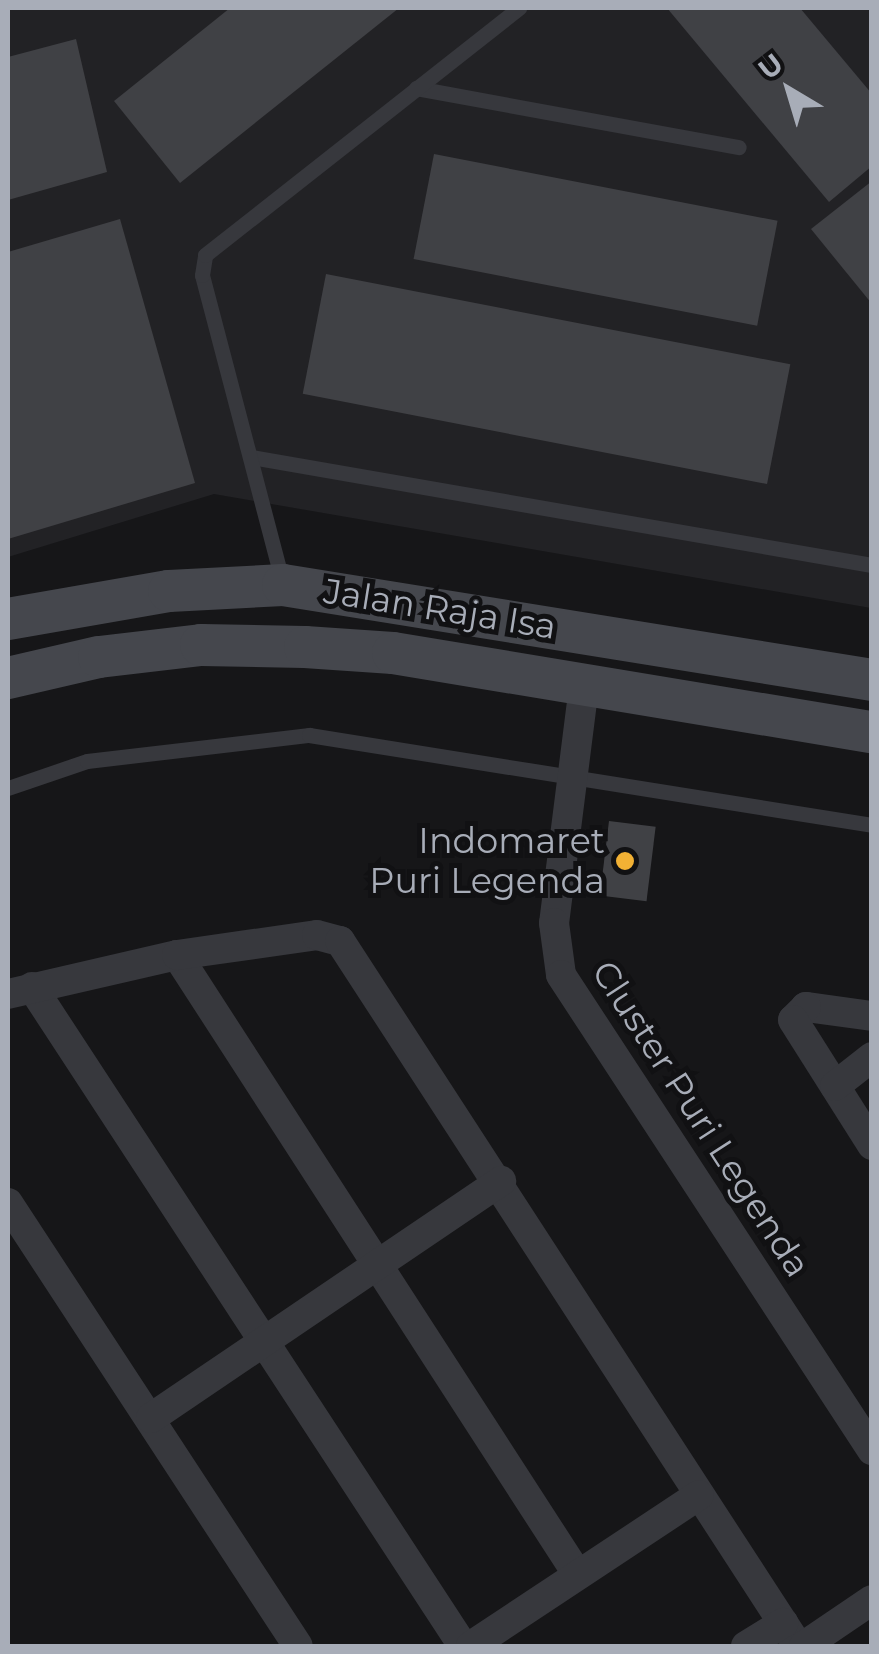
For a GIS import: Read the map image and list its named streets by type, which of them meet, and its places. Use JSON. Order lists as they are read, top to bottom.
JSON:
{
  "streets": {
    "main road": ["Jalan Raja Isa"],
    "street": ["Cluster Puri Legenda"]
  },
  "crossings": [
    ["Jalan Raja Isa", "Cluster Puri Legenda"]
  ],
  "places": ["Indomaret Puri Legenda"],
  "north": "top left"
}
